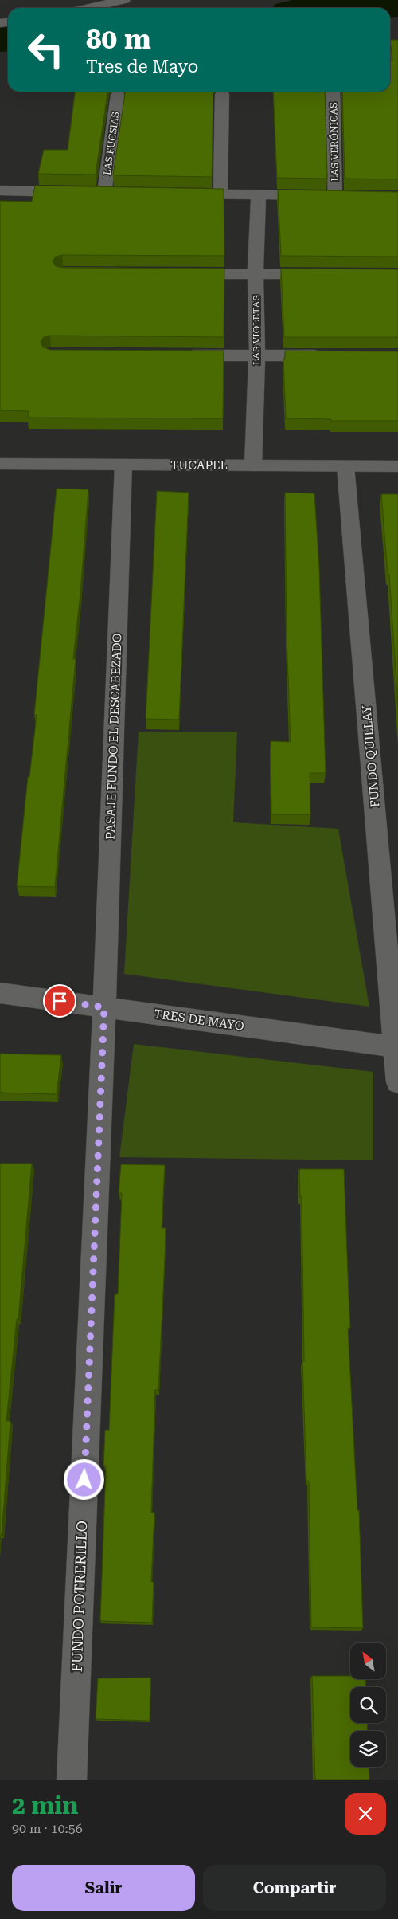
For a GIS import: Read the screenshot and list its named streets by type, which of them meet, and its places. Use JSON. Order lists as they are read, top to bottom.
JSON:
{
  "streets": {
    "street": [
      "LAS VERÓNICAS",
      "LAS FUCSIAS",
      "LAS VIOLETAS",
      "TUCAPEL",
      "PASAJE FUNDO EL DESCABEZADO",
      "FUNDO QUILLAY",
      "TRES DE MAYO",
      "FUNDO POTRERILLO"
    ]
  },
  "crossings": [
    ["LAS VIOLETAS", "TUCAPEL"],
    ["TUCAPEL", "PASAJE FUNDO EL DESCABEZADO"],
    ["TUCAPEL", "FUNDO QUILLAY"],
    ["PASAJE FUNDO EL DESCABEZADO", "TRES DE MAYO"],
    ["PASAJE FUNDO EL DESCABEZADO", "FUNDO POTRERILLO"],
    ["FUNDO QUILLAY", "TRES DE MAYO"],
    ["TRES DE MAYO", "FUNDO POTRERILLO"]
  ],
  "north": "top left",
  "page": {
    "turn": ["80 m", "Tres de Mayo"],
    "heading": ["2 min", "90 m · 10:56"],
    "buttons": ["Salir", "Compartir"]
  }
}
